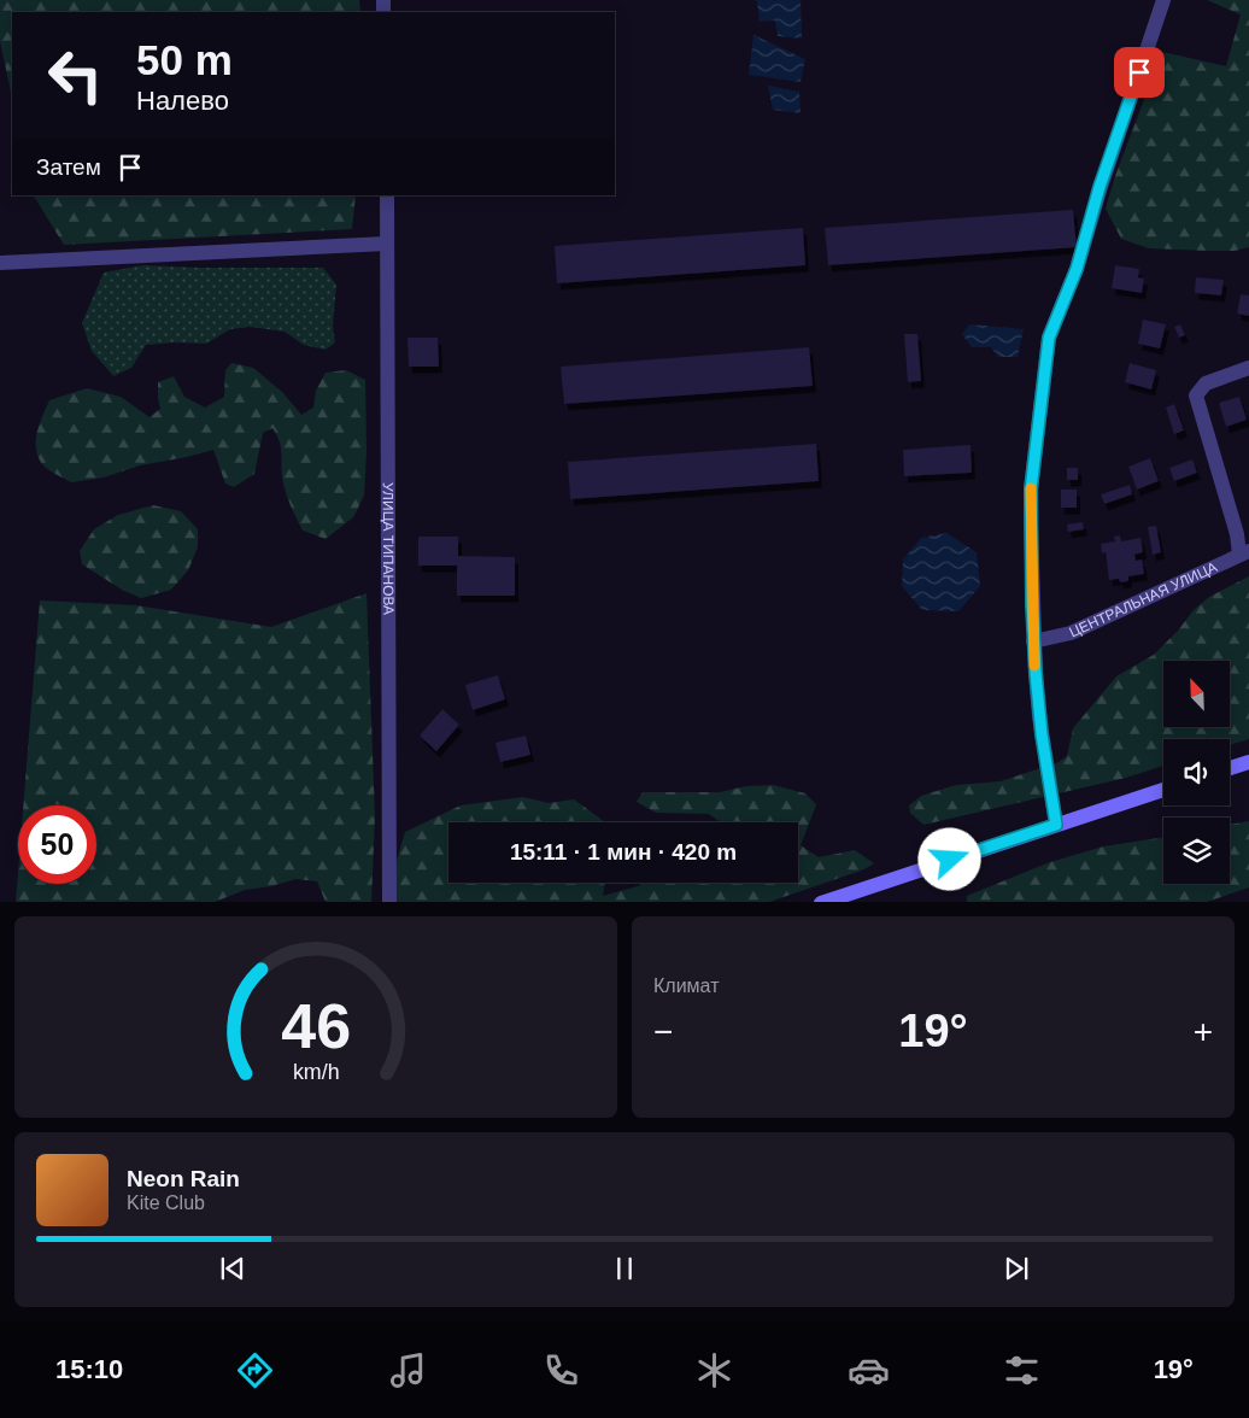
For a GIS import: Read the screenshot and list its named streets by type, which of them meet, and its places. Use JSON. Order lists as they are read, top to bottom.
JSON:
{
  "streets": {
    "street": ["УЛИЦА ТИПАНОВА", "ЦЕНТРАЛЬНАЯ УЛИЦА"]
  },
  "north": "top left",
  "page": {
    "turn": ["50 m", "Налево"],
    "then": "Затем",
    "limit": "50",
    "trip": "15:11 · 1 мин · 420 m",
    "tile": "Климат",
    "heat": ["−", "19°", "+"],
    "song": ["Neon Rain", "Kite Club"],
    "tabs": ["15:10", "19°"],
    "gauge": ["46", "km/h"]
  }
}
